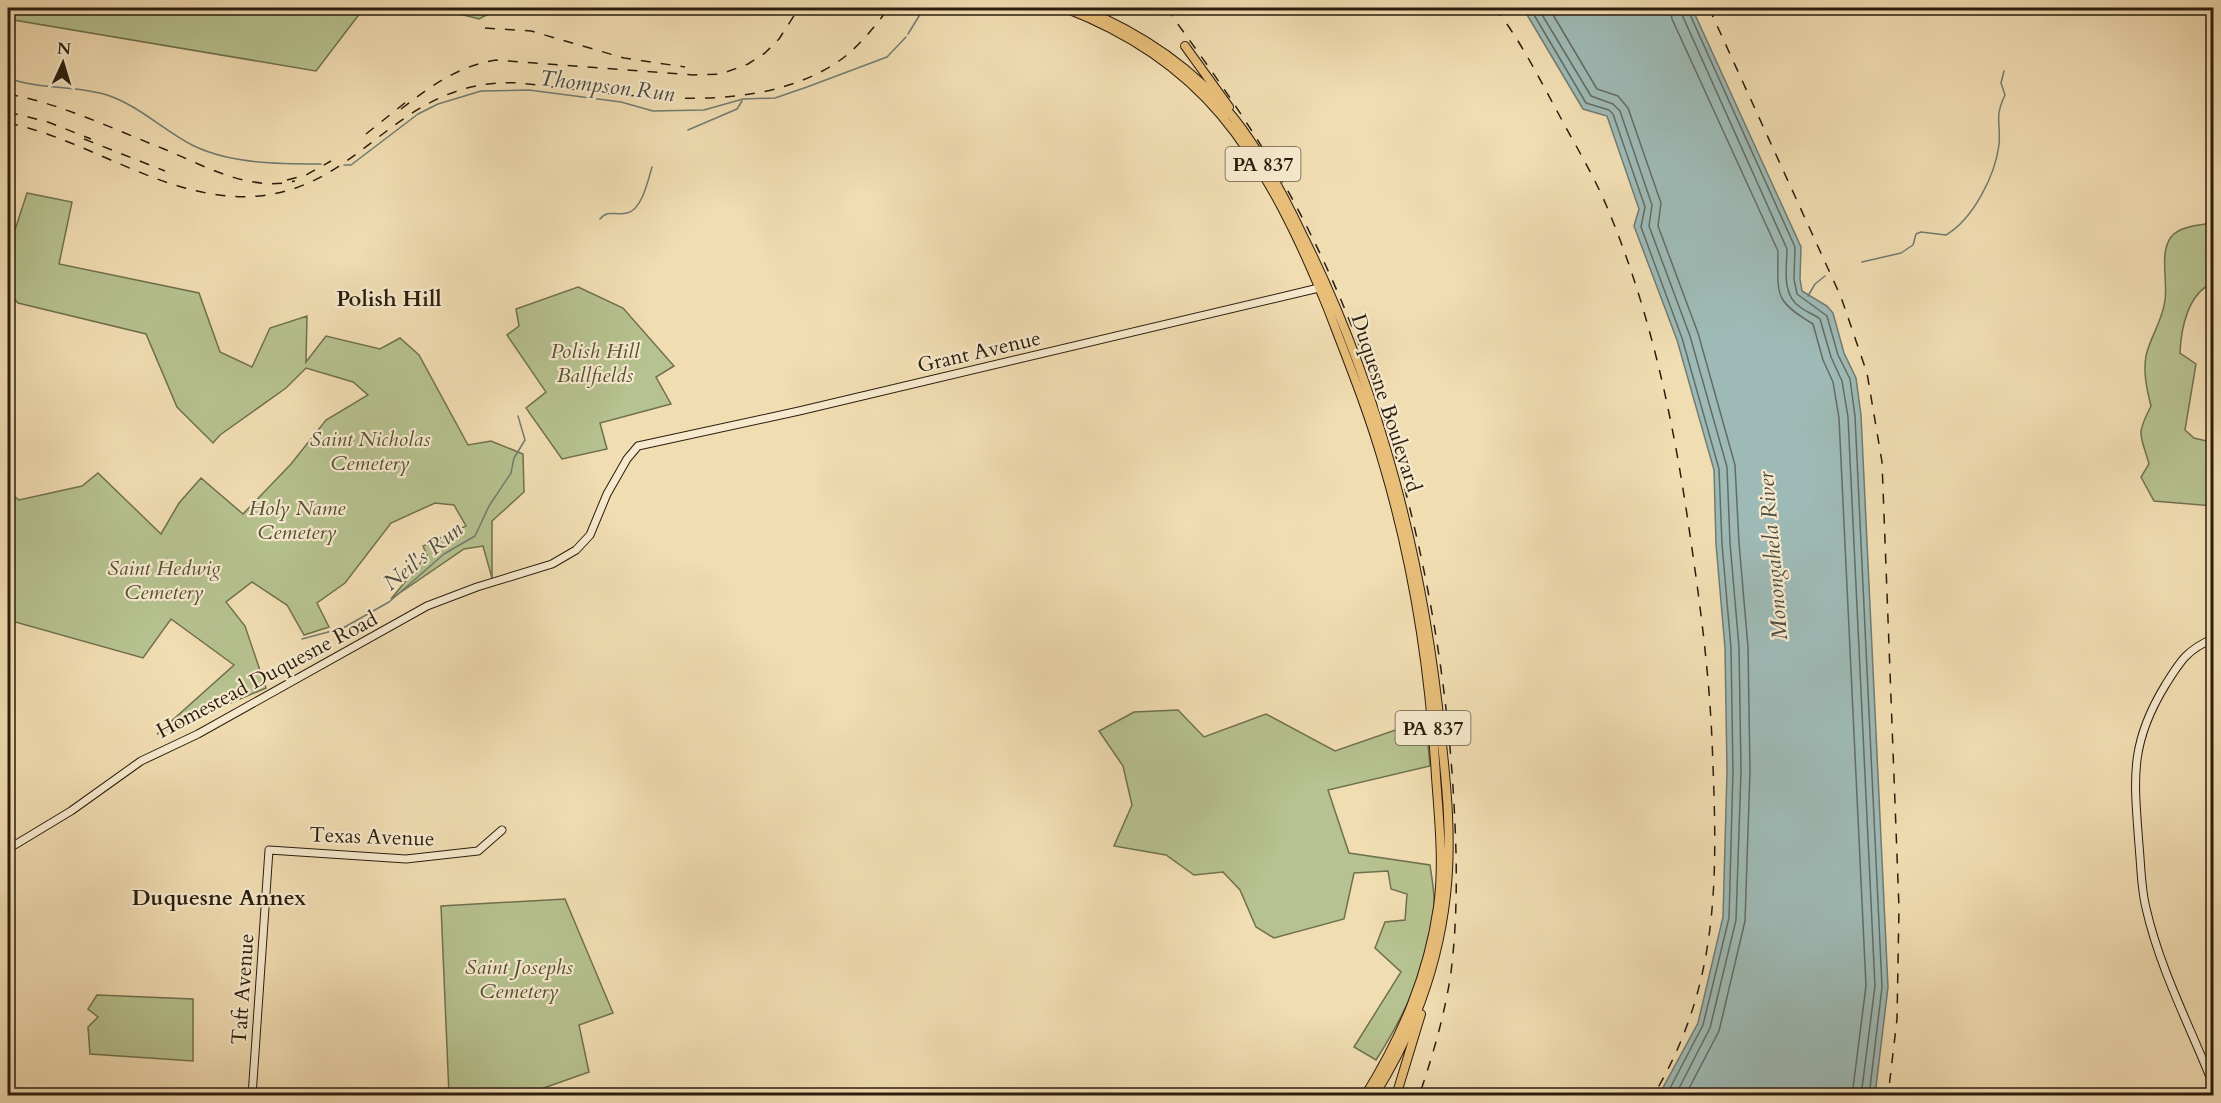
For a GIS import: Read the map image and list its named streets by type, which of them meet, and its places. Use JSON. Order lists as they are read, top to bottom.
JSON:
{
  "streets": {
    "main road": ["PA 837", "Duquesne Boulevard"],
    "street": [
      "Grant Avenue",
      "Homestead Duquesne Road",
      "Texas Avenue",
      "Taft Avenue"
    ]
  },
  "crossings": [
    ["PA 837", "Grant Avenue"],
    ["PA 837", "Duquesne Boulevard"],
    ["Grant Avenue", "Duquesne Boulevard"],
    ["Grant Avenue", "Homestead Duquesne Road"],
    ["Texas Avenue", "Taft Avenue"]
  ],
  "districts": ["Polish Hill", "Duquesne Annex"],
  "water": ["Thompson Run", "Neil's Run", "Monongahela River"],
  "parks": [
    "Polish Hill Ballfields",
    "Saint Nicholas Cemetery",
    "Holy Name Cemetery",
    "Saint Hedwig Cemetery",
    "Saint Josephs Cemetery"
  ],
  "north": "top"
}
